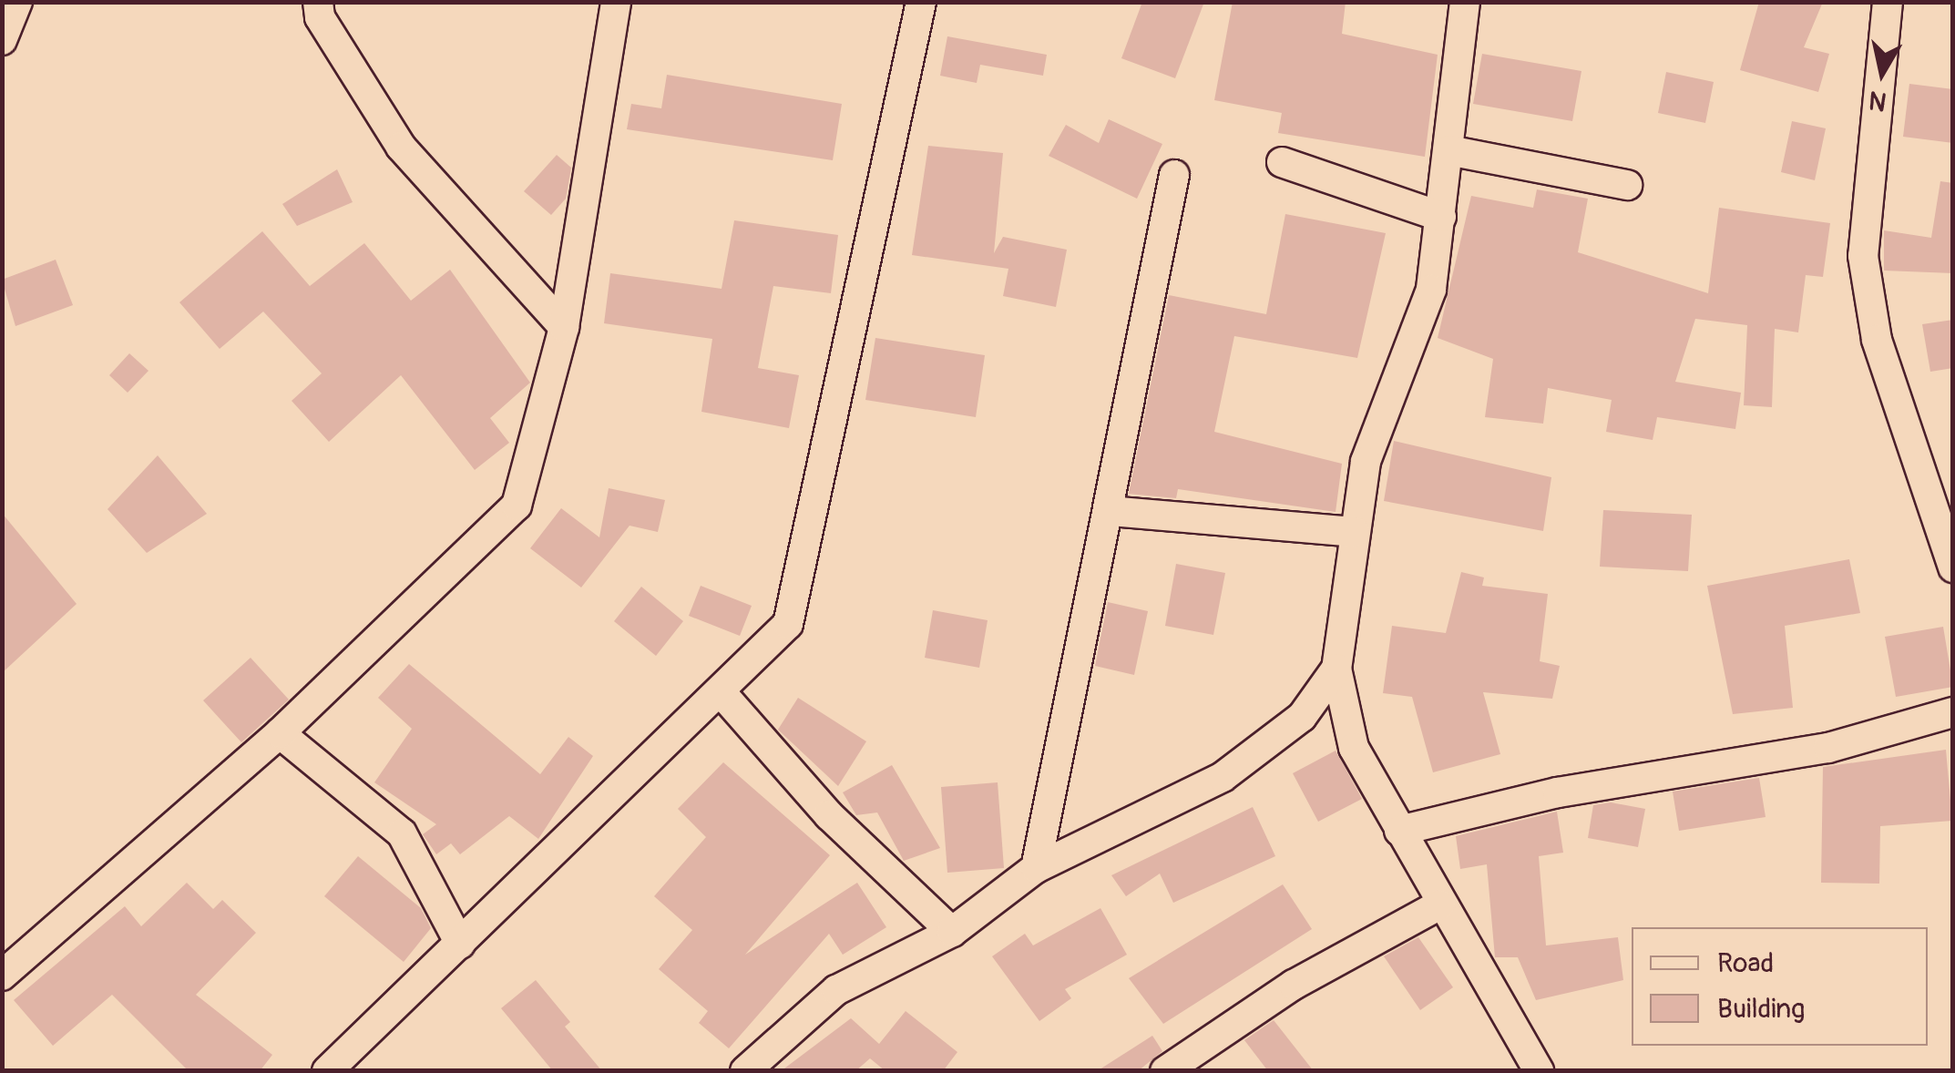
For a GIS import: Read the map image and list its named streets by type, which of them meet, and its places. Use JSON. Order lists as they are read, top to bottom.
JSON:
{
  "legend": ["Road", "Building"],
  "north": "bottom"
}
